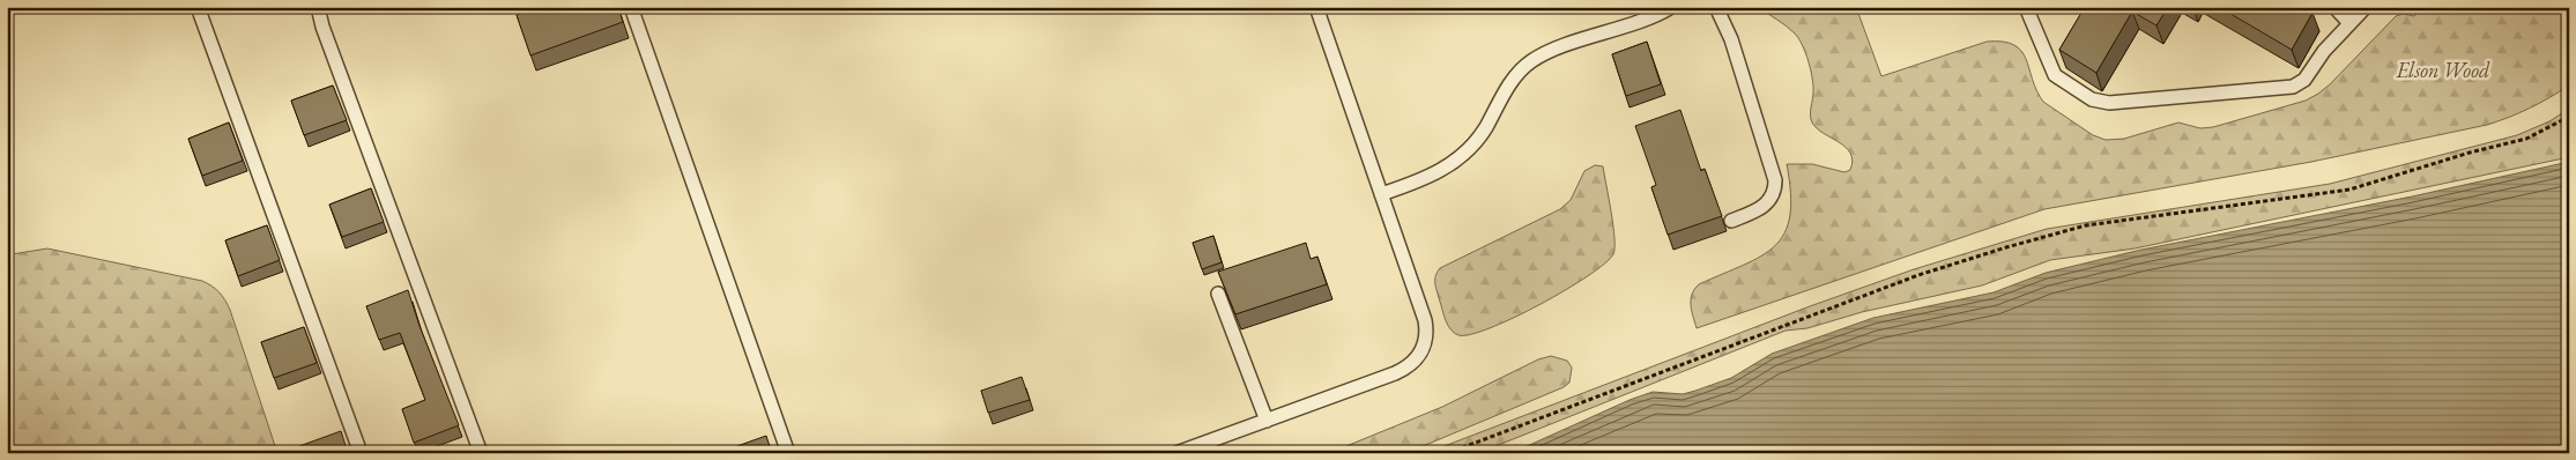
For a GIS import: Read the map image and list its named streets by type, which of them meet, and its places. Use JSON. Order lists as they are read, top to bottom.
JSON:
{
  "parks": ["Elson Wood"]
}
